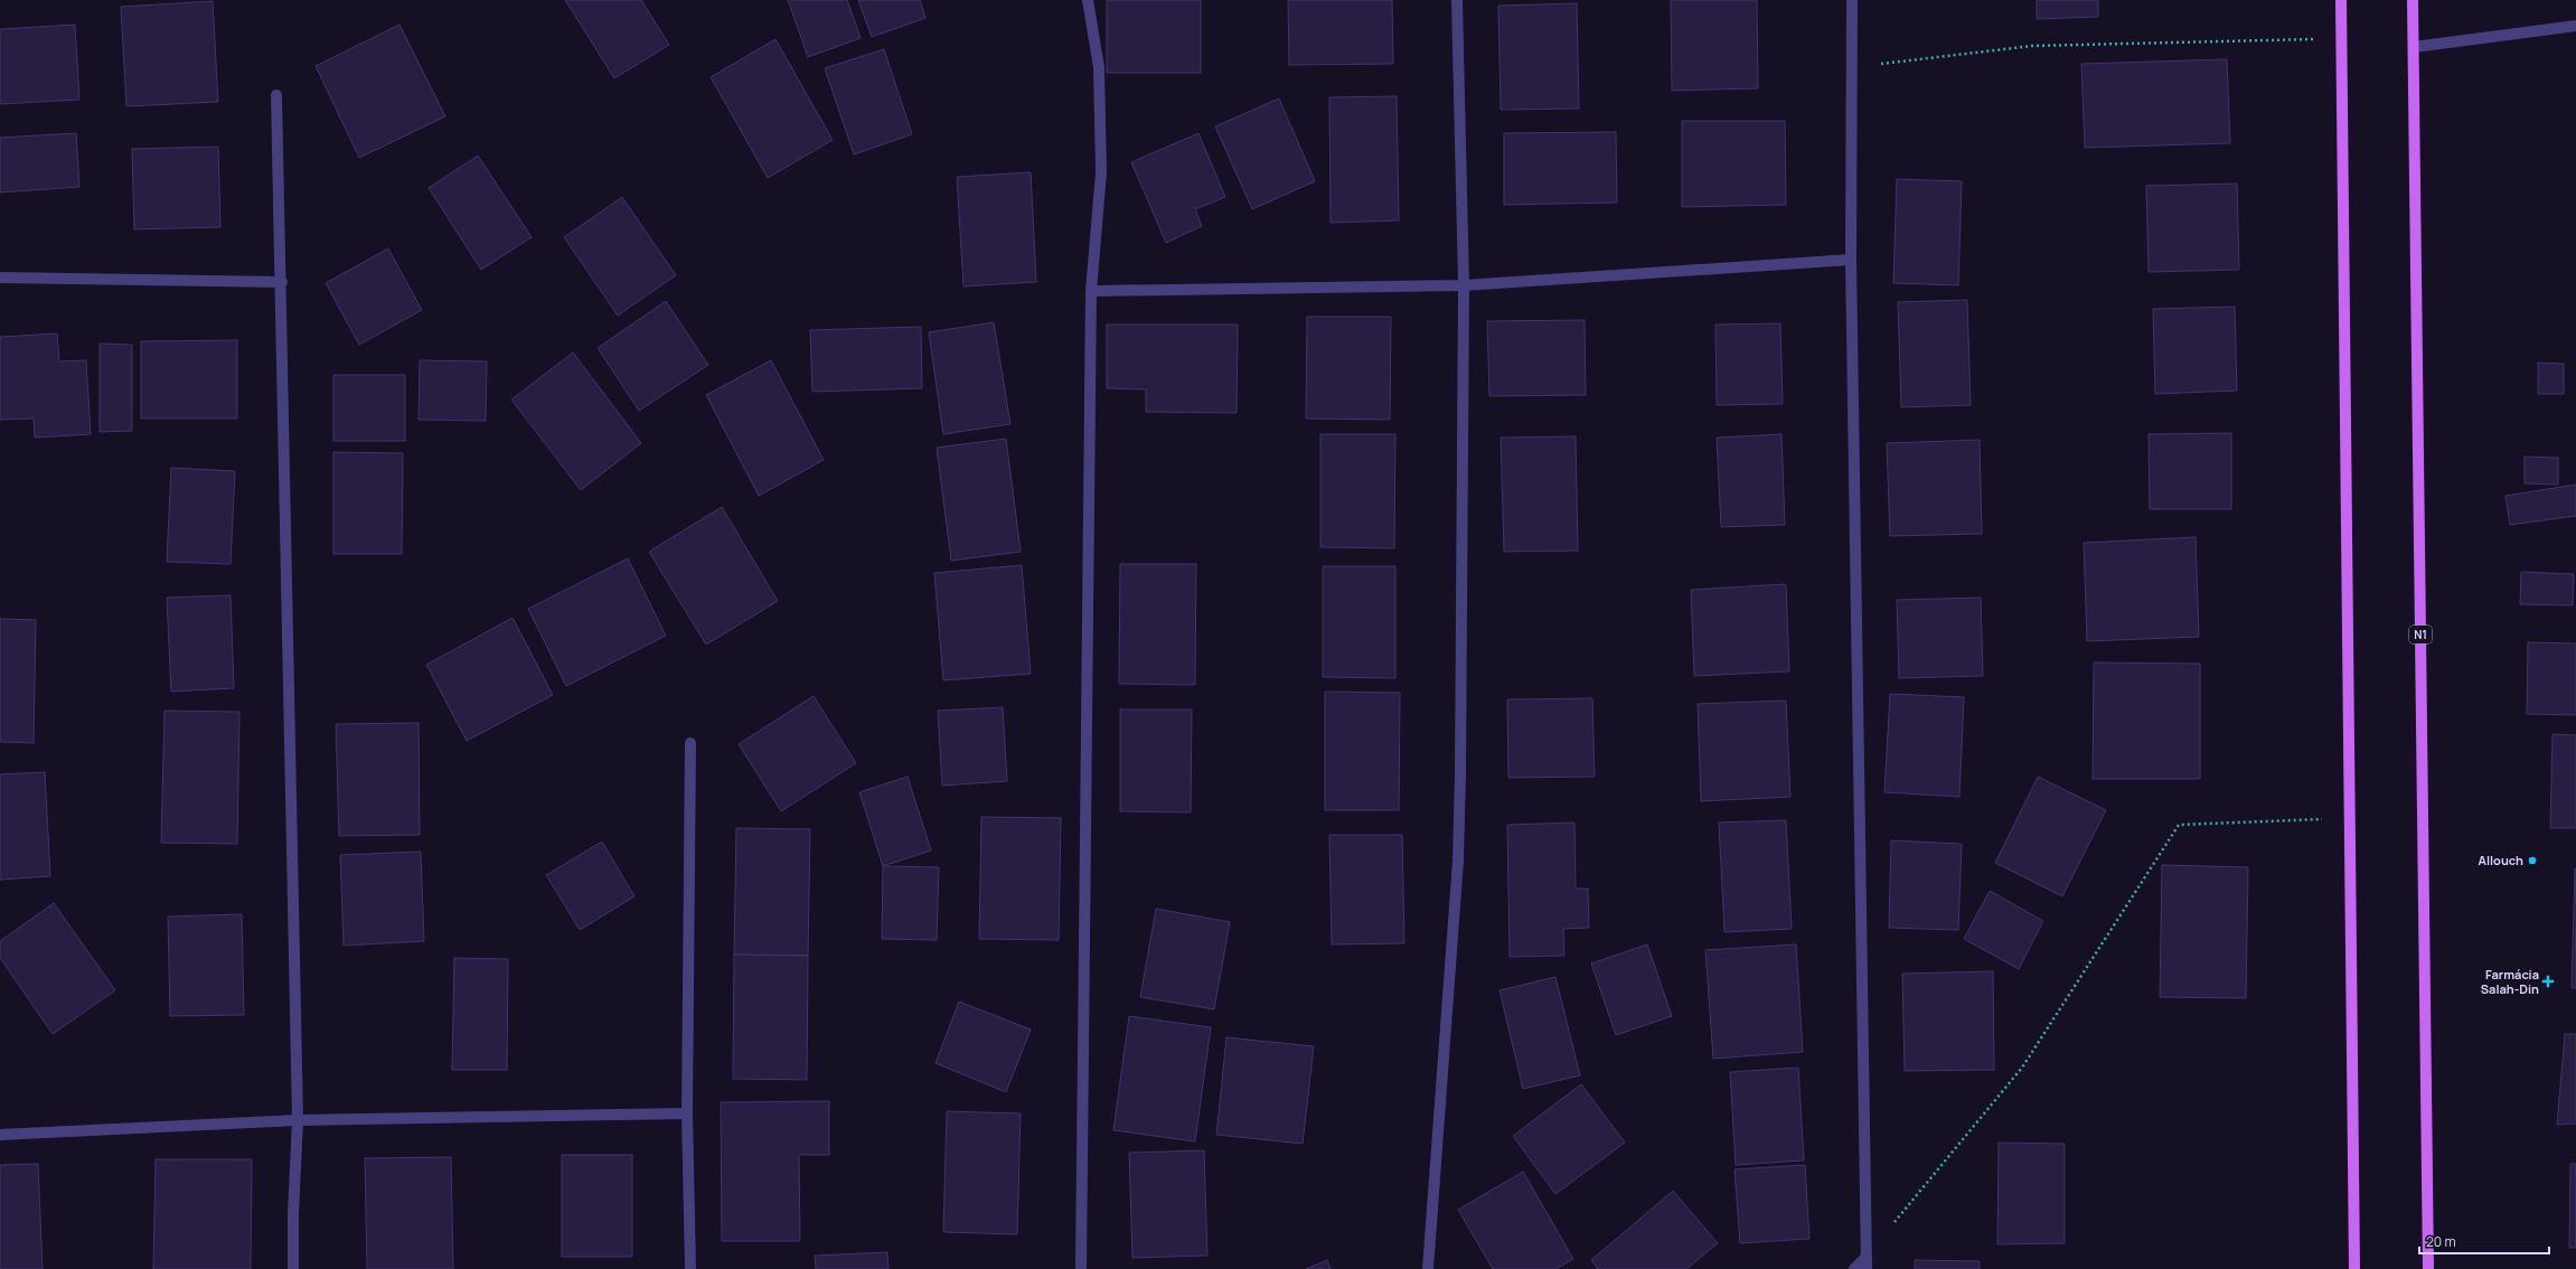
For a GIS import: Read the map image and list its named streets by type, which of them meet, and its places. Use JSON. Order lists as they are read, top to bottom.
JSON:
{
  "streets": {
    "main road": ["N1"]
  },
  "places": {
    "other": ["Allouch"],
    "health": ["Farmácia Salah-Din"]
  },
  "scale_bar": "20 m"
}
